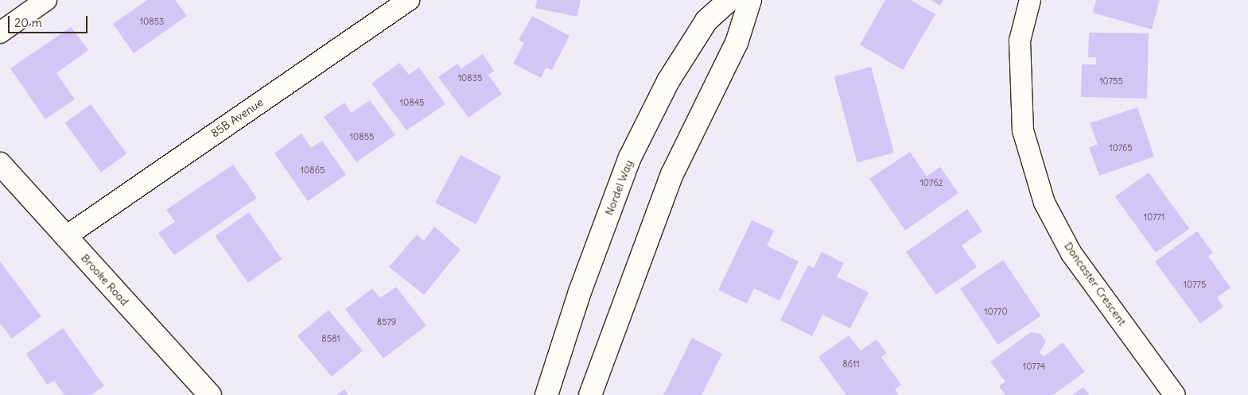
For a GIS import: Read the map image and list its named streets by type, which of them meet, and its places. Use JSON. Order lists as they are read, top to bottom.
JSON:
{
  "streets": {
    "main road": ["Nordel Way", "Brooke Road"],
    "street": ["85B Avenue", "Doncaster Crescent"]
  },
  "crossings": [
    ["85B Avenue", "Brooke Road"]
  ],
  "house_numbers": [
    "10853",
    "10835",
    "10755",
    "10845",
    "10855",
    "10765",
    "10865",
    "10762",
    "10771",
    "10775",
    "10770",
    "8579",
    "8581",
    "8611",
    "10774"
  ],
  "scale_bar": "20 m"
}
